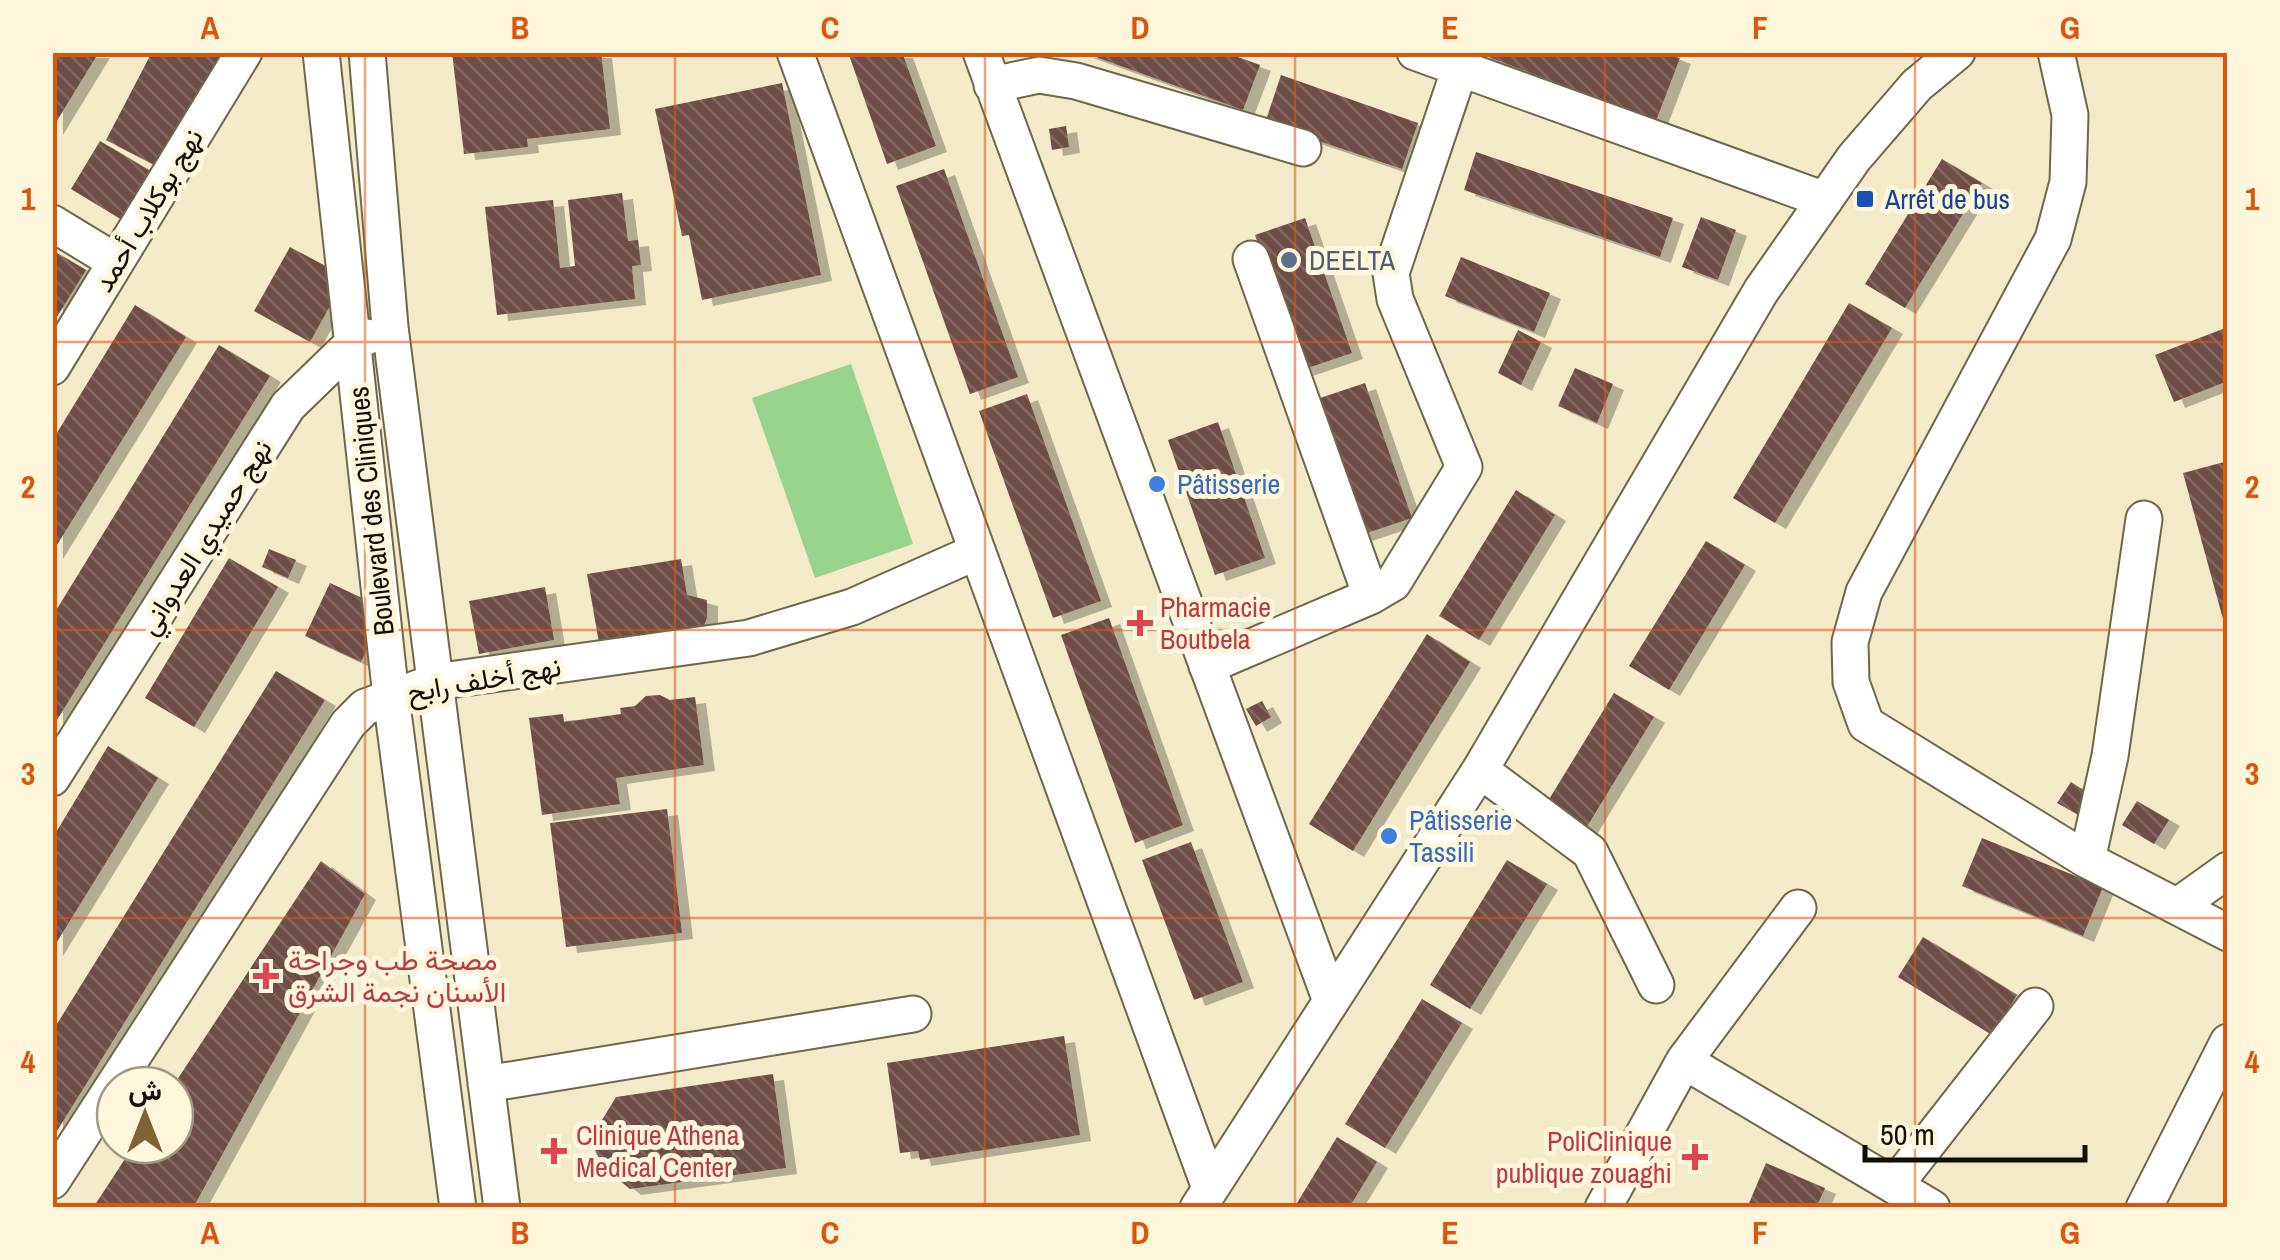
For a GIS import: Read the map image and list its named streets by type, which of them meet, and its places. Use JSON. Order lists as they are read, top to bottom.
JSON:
{
  "streets": {
    "street": [
      "نهج بوكلاب أحمد",
      "Boulevard des Cliniques",
      "نهج حميدي العدواني",
      "نهج أخلف رابح"
    ]
  },
  "crossings": [
    ["Boulevard des Cliniques", "نهج حميدي العدواني"],
    ["Boulevard des Cliniques", "نهج أخلف رابح"]
  ],
  "places": {
    "transit": ["Arrêt de bus"],
    "other": ["DEELTA", "Pâtisserie", "Pâtisserie Tassili"],
    "health": [
      "Pharmacie Boutbela",
      "مصحة طب وجراحة الأسنان نجمة الشرق",
      "Clinique Athena Medical Center",
      "PoliClinique publique zouaghi"
    ]
  },
  "scale_bar": "50 m",
  "north": "top",
  "grid": {
    "columns": [
      "A",
      "B",
      "C",
      "D",
      "E",
      "F",
      "G"
    ],
    "rows": [
      "1",
      "2",
      "3",
      "4"
    ]
  }
}
